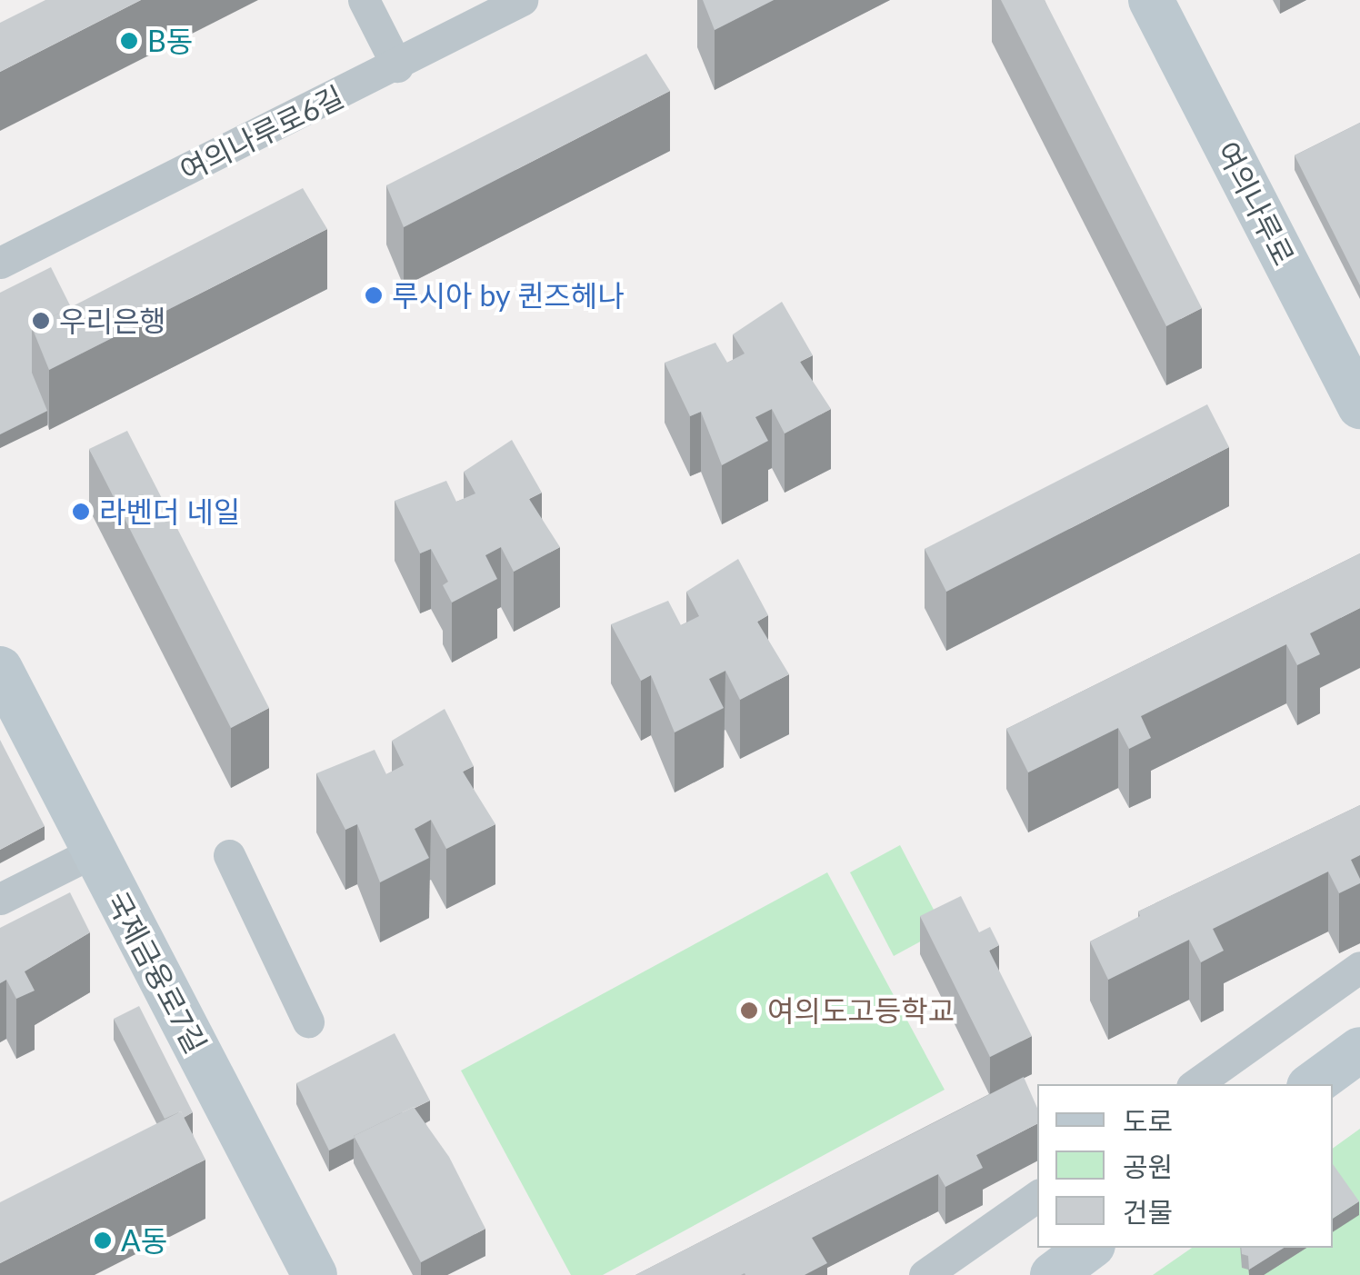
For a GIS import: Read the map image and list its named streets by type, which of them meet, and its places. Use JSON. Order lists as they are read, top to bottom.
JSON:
{
  "streets": {
    "street": ["여의나루로6길", "여의나루로", "국제금융로7길"]
  },
  "places": [
    "B동",
    "루시아 by 퀸즈헤나",
    "우리은행",
    "라벤더 네일",
    "여의도고등학교",
    "A동"
  ],
  "legend": ["도로", "공원", "건물"]
}
